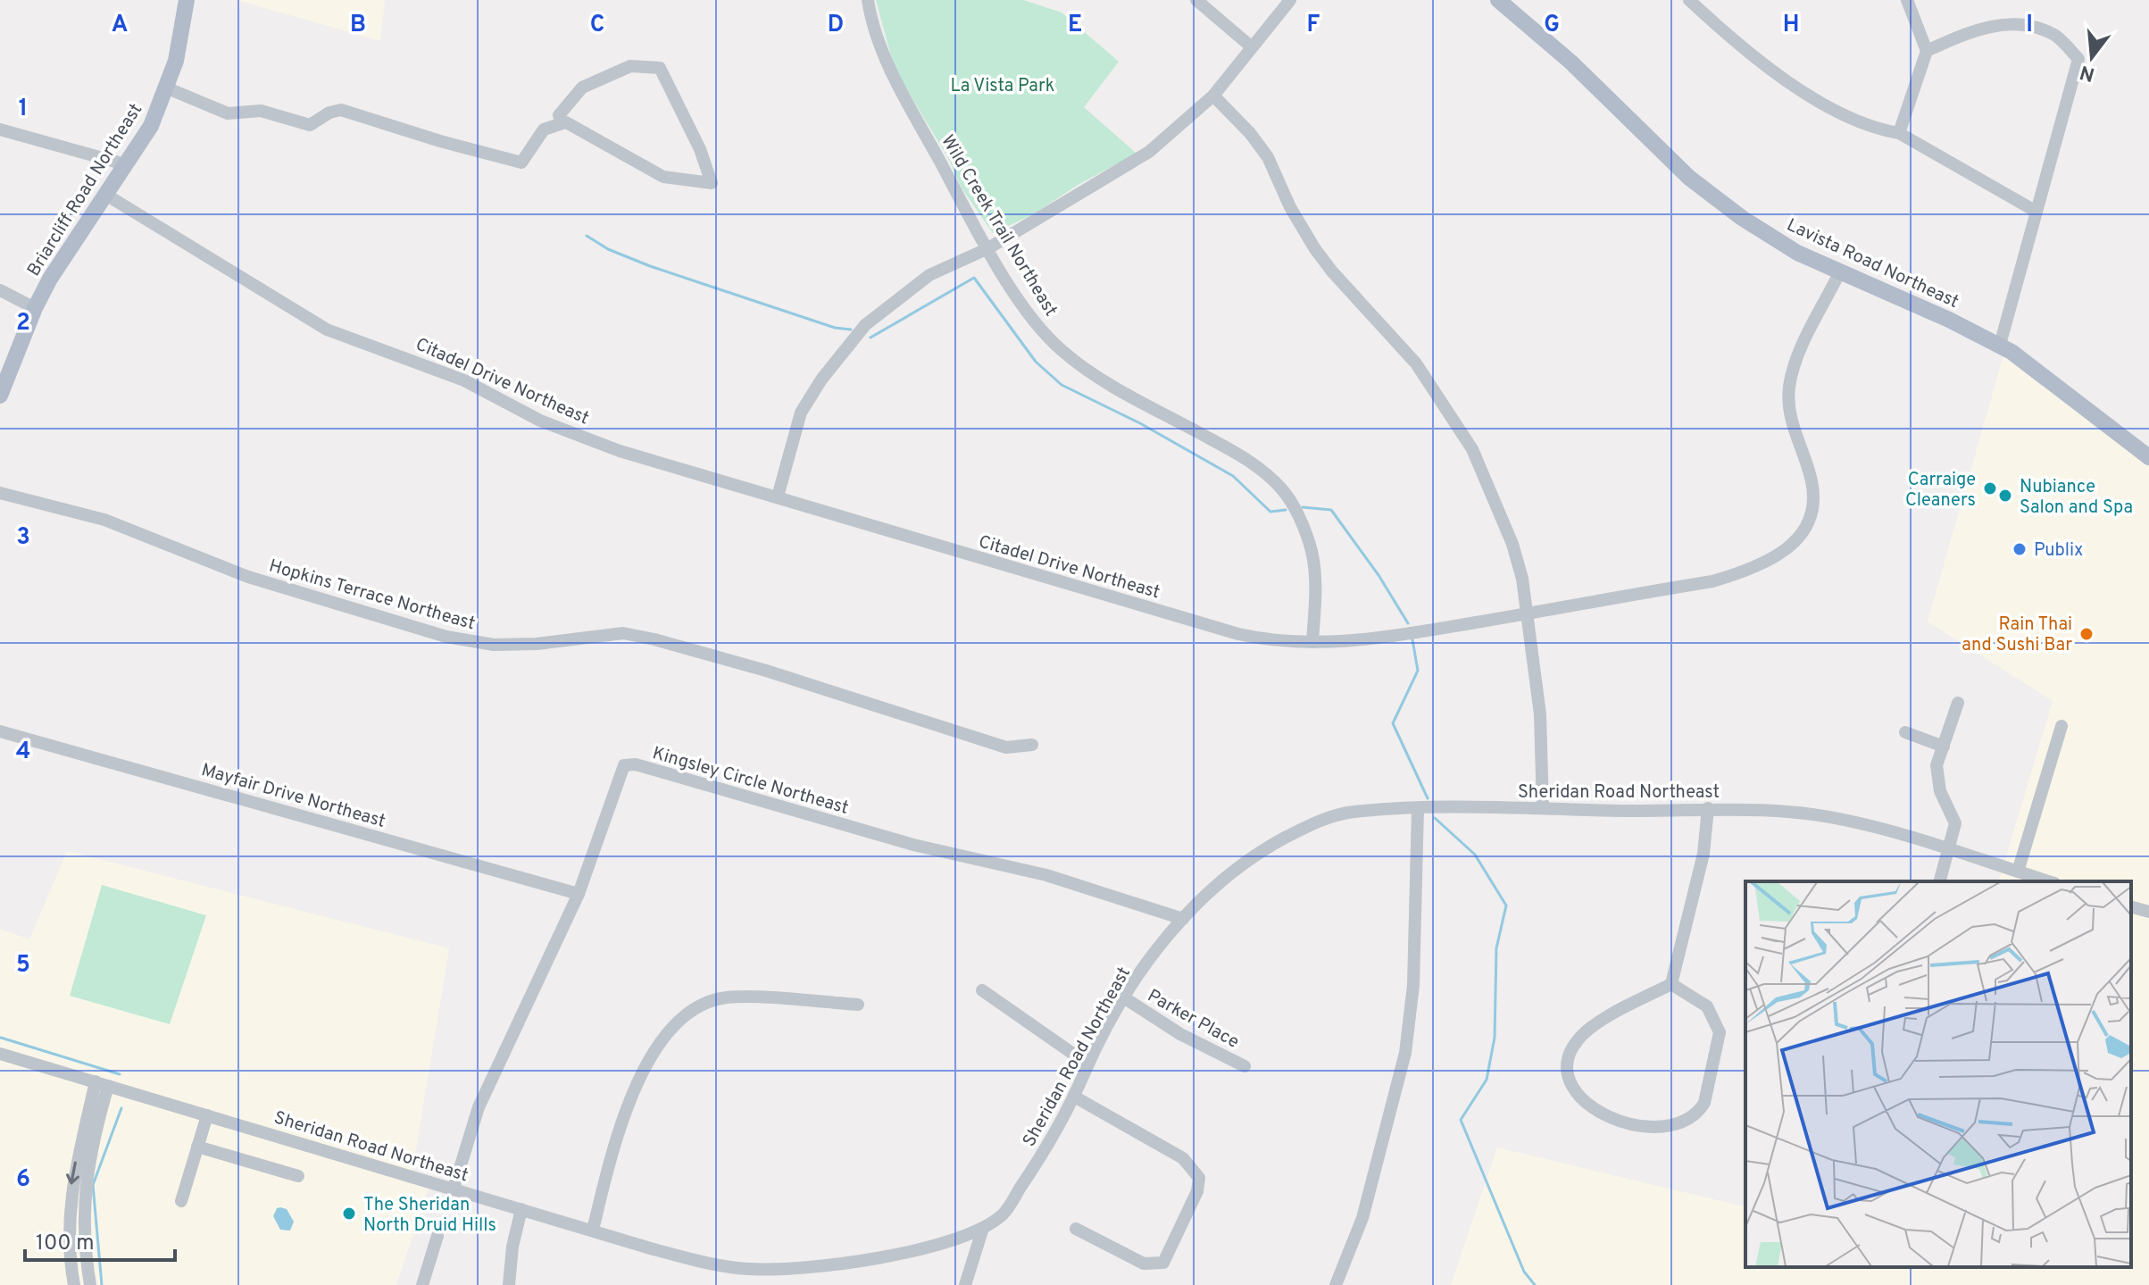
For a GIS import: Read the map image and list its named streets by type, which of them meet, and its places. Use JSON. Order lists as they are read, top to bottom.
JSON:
{
  "streets": {
    "main road": ["Briarcliff Road Northeast", "Lavista Road Northeast"],
    "street": [
      "Wild Creek Trail Northeast",
      "Citadel Drive Northeast",
      "Hopkins Terrace Northeast",
      "Kingsley Circle Northeast",
      "Sheridan Road Northeast",
      "Mayfair Drive Northeast",
      "Parker Place"
    ]
  },
  "crossings": [
    ["Briarcliff Road Northeast", "Citadel Drive Northeast"],
    ["Wild Creek Trail Northeast", "Citadel Drive Northeast"],
    ["Lavista Road Northeast", "Citadel Drive Northeast"],
    ["Kingsley Circle Northeast", "Sheridan Road Northeast"],
    ["Kingsley Circle Northeast", "Mayfair Drive Northeast"],
    ["Sheridan Road Northeast", "Parker Place"]
  ],
  "parks": ["La Vista Park"],
  "places": [
    "Carraige Cleaners",
    "Nubiance Salon and Spa",
    "Publix",
    "Rain Thai and Sushi Bar",
    "The Sheridan North Druid Hills"
  ],
  "scale_bar": "100 m",
  "north": "bottom",
  "grid": {
    "columns": [
      "A",
      "B",
      "C",
      "D",
      "E",
      "F",
      "G",
      "H",
      "I"
    ],
    "rows": [
      "1",
      "2",
      "3",
      "4",
      "5",
      "6"
    ]
  }
}
